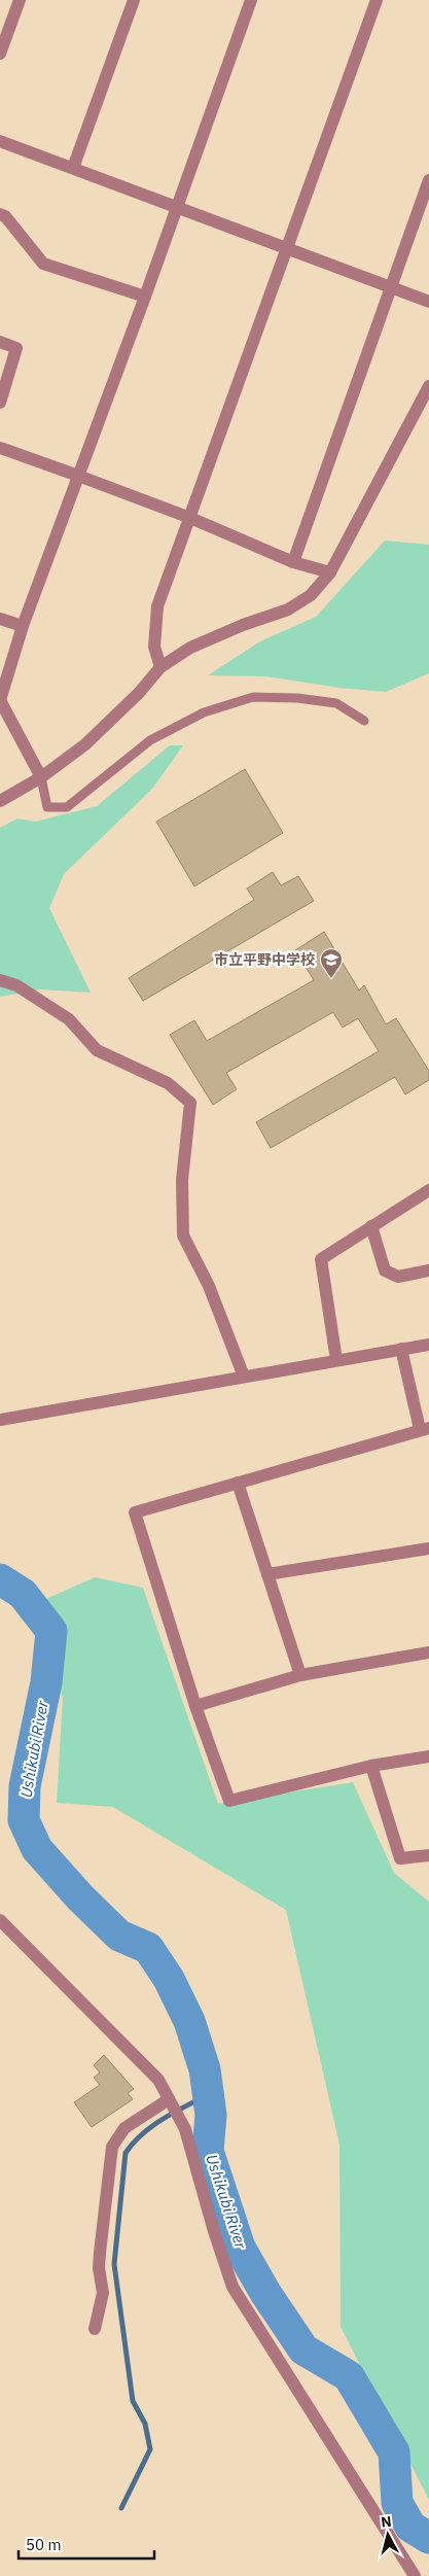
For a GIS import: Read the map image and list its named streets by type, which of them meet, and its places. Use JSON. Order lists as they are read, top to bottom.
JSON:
{
  "water": ["Ushikubi River"],
  "places": {
    "school or university": ["市立平野中学校"]
  },
  "scale_bar": "50 m",
  "north": "top"
}
